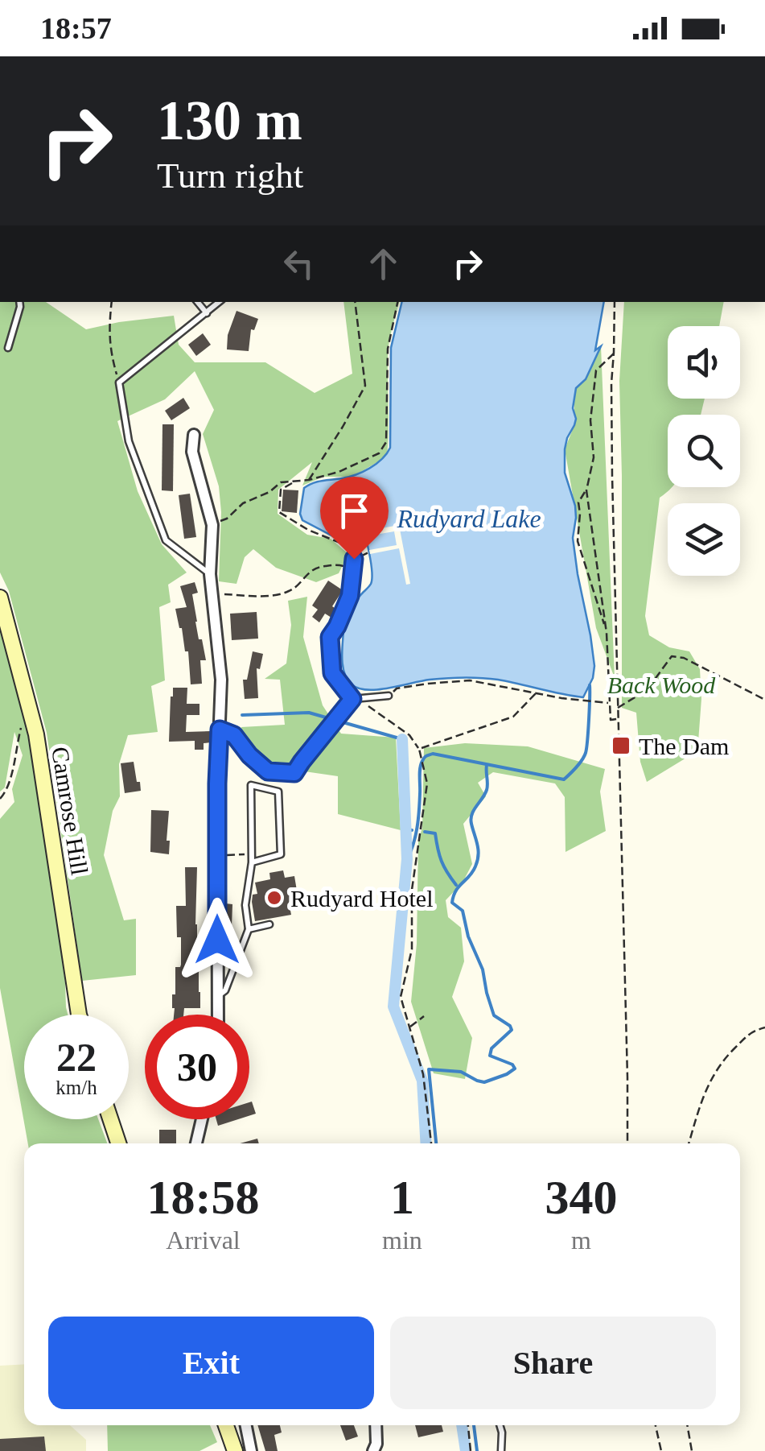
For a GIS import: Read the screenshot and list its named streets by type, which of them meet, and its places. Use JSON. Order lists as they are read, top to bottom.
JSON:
{
  "streets": {
    "street": ["Camrose Hill"]
  },
  "water": ["Rudyard Lake"],
  "parks": ["Back Wood"],
  "places": {
    "transit": ["The Dam"],
    "other": ["Rudyard Hotel"]
  },
  "page": {
    "status": "18:57",
    "turn": ["130 m", "Turn right"],
    "speed": "22 km/h",
    "limit": "30",
    "eta": [
      "18:58",
      "Arrival",
      "1",
      "min",
      "340",
      "m"
    ],
    "buttons": ["Exit", "Share"]
  }
}
